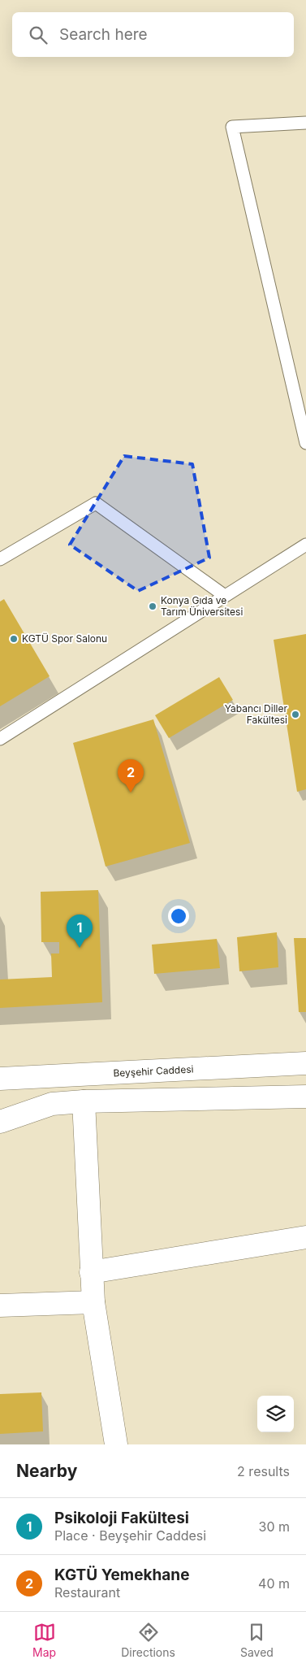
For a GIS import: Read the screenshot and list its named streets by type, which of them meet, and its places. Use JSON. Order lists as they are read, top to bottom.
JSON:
{
  "streets": {
    "main road": ["Beyşehir Caddesi"]
  },
  "places": ["Konya Gıda ve Tarım Üniversitesi", "KGTÜ Spor Salonu", "Yabancı Diller Fakültesi"],
  "page": {
    "search": "Search here",
    "pins": ["2", "1"],
    "heading": ["Nearby", "2 results"],
    "list": [
      {
        "mark": "1",
        "name": "Psikoloji Fakültesi",
        "note": "Place · Beyşehir Caddesi",
        "value": "30 m"
      },
      {
        "mark": "2",
        "name": "KGTÜ Yemekhane",
        "note": "Restaurant",
        "value": "40 m"
      }
    ],
    "nav": ["Map", "Directions", "Saved"]
  }
}
